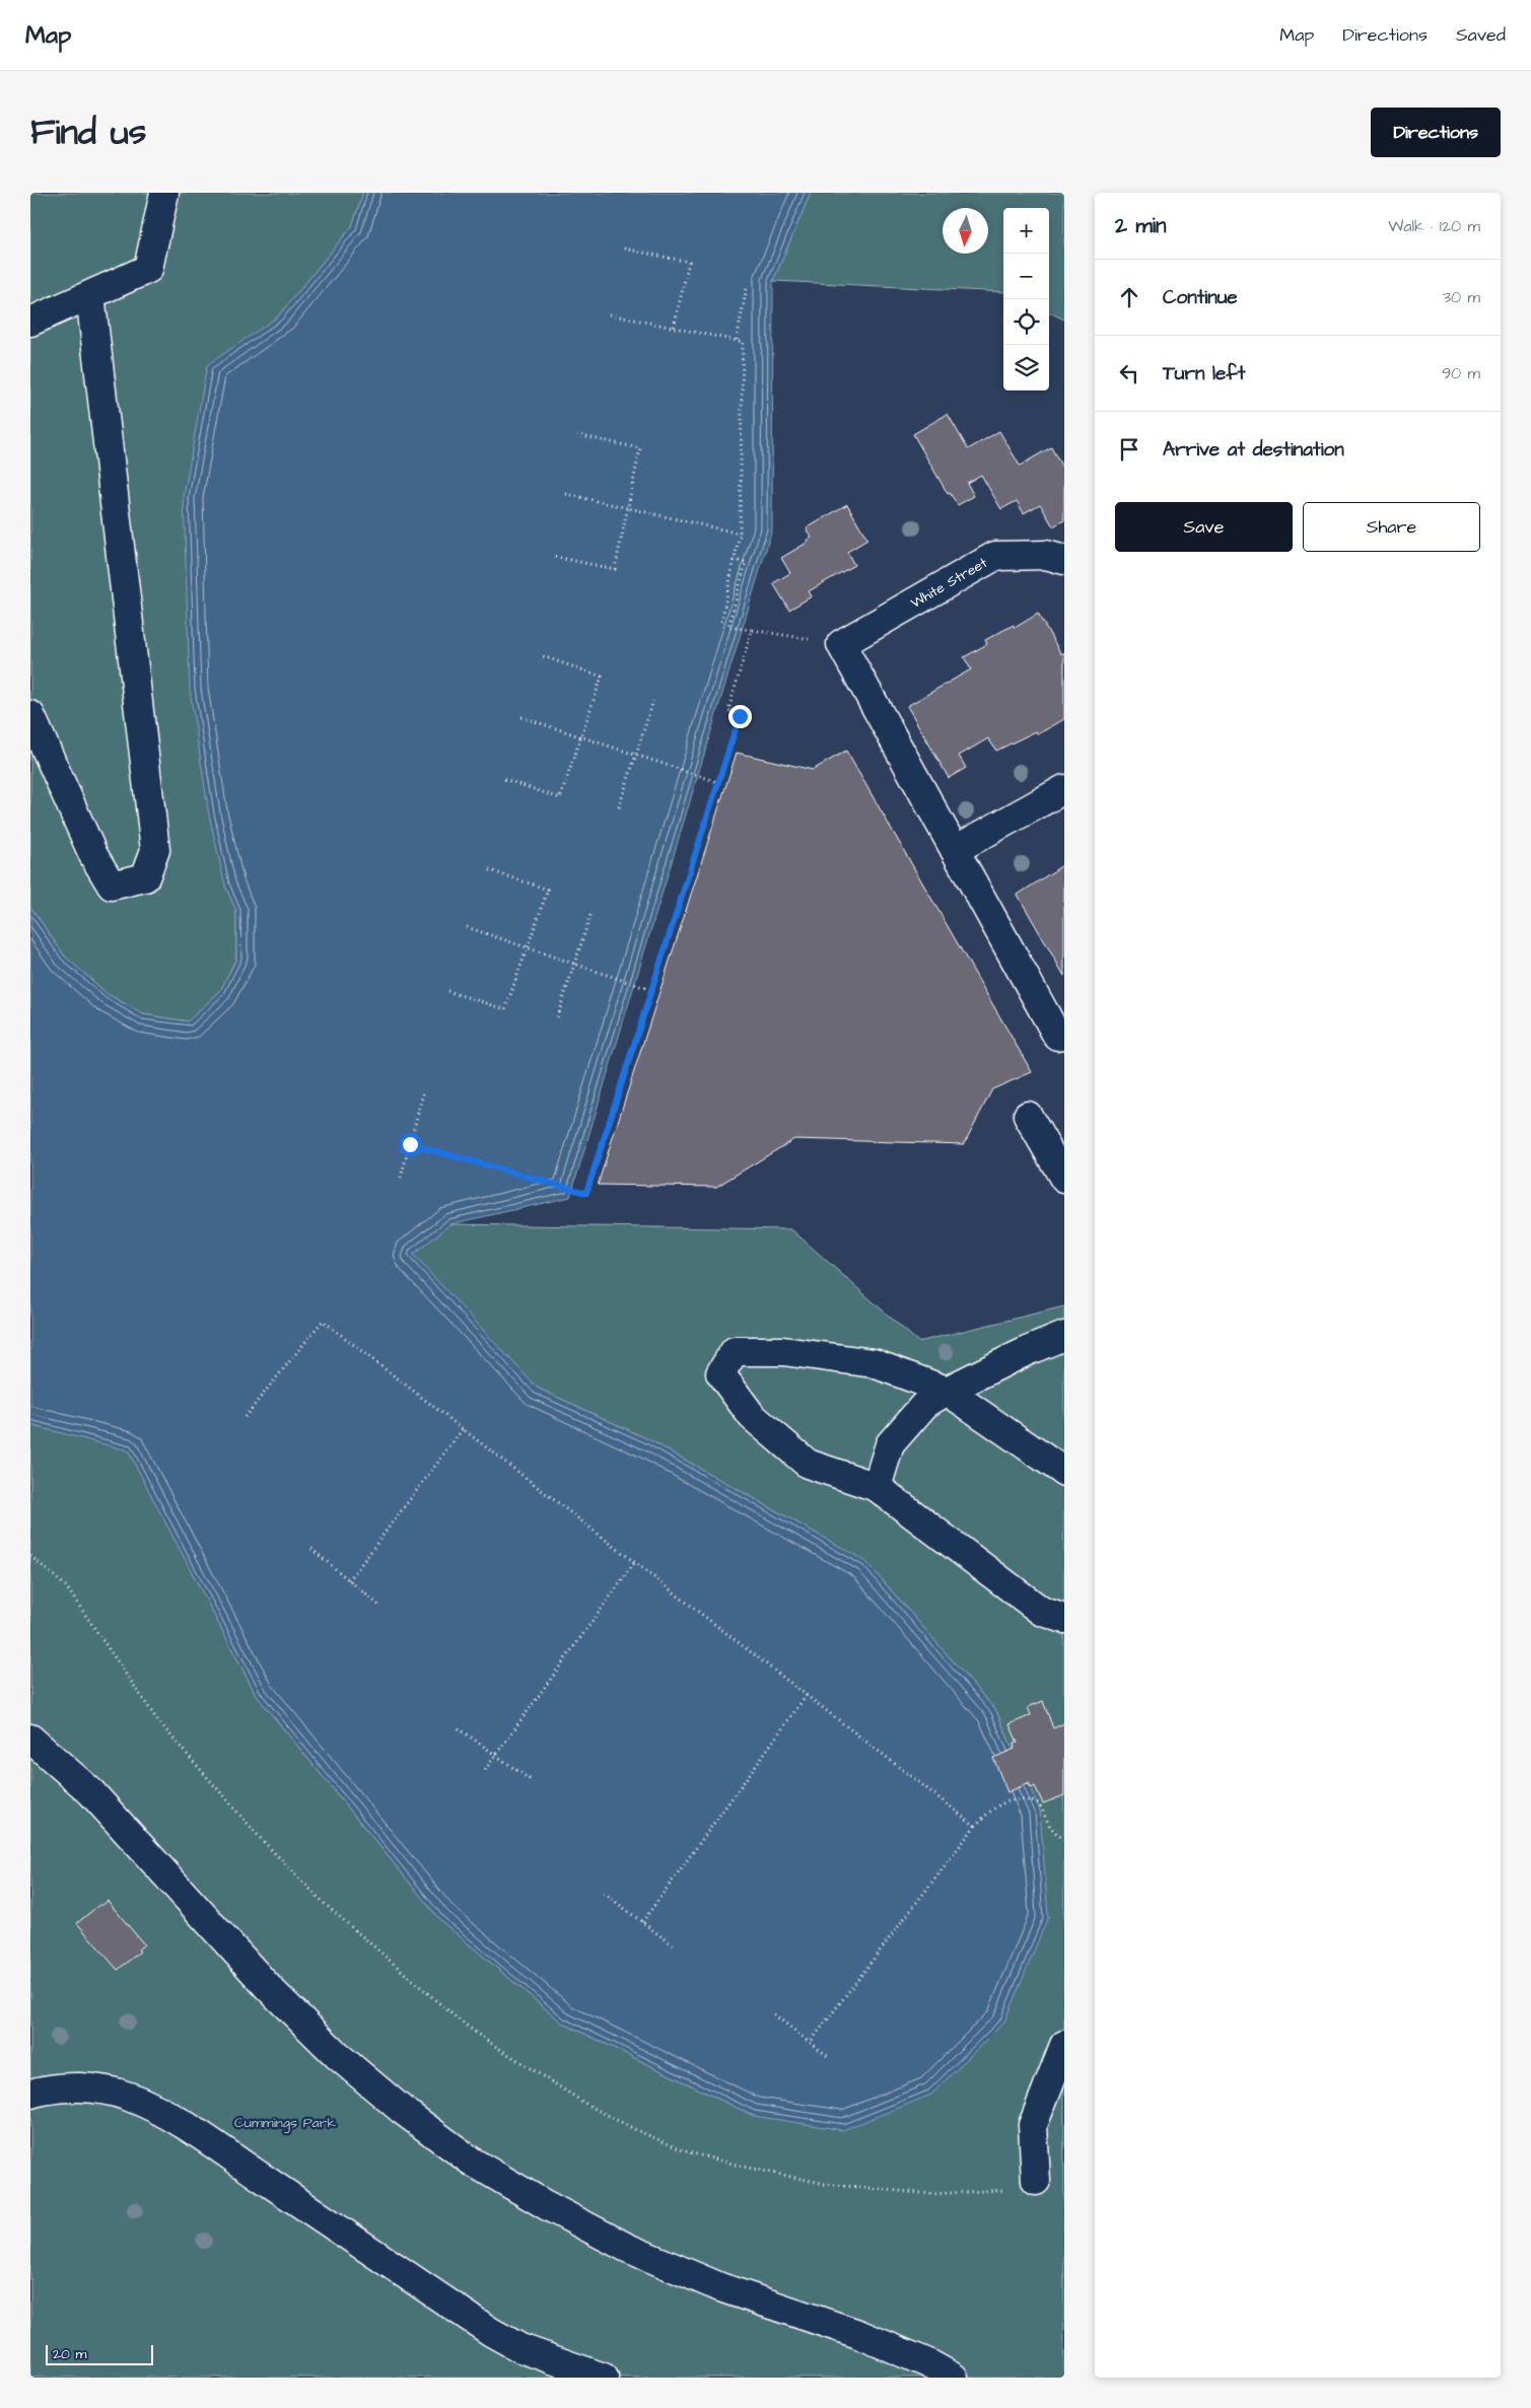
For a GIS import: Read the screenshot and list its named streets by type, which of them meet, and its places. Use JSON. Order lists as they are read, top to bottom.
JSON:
{
  "streets": {
    "street": ["White Street"]
  },
  "parks": ["Cummings Park"],
  "scale_bar": "20 m",
  "north": "bottom",
  "page": {
    "header": "Map",
    "nav": ["Map", "Directions", "Saved"],
    "title": "Find us",
    "buttons": [
      "Directions",
      ["Save", "Share"]
    ],
    "heading": ["2 min", "Walk · 120 m"],
    "map_buttons": ["+", "−"],
    "list": [
      ["Continue", "30 m"],
      ["Turn left", "90 m"],
      "Arrive at destination"
    ],
    "scale": "20 m"
  }
}
